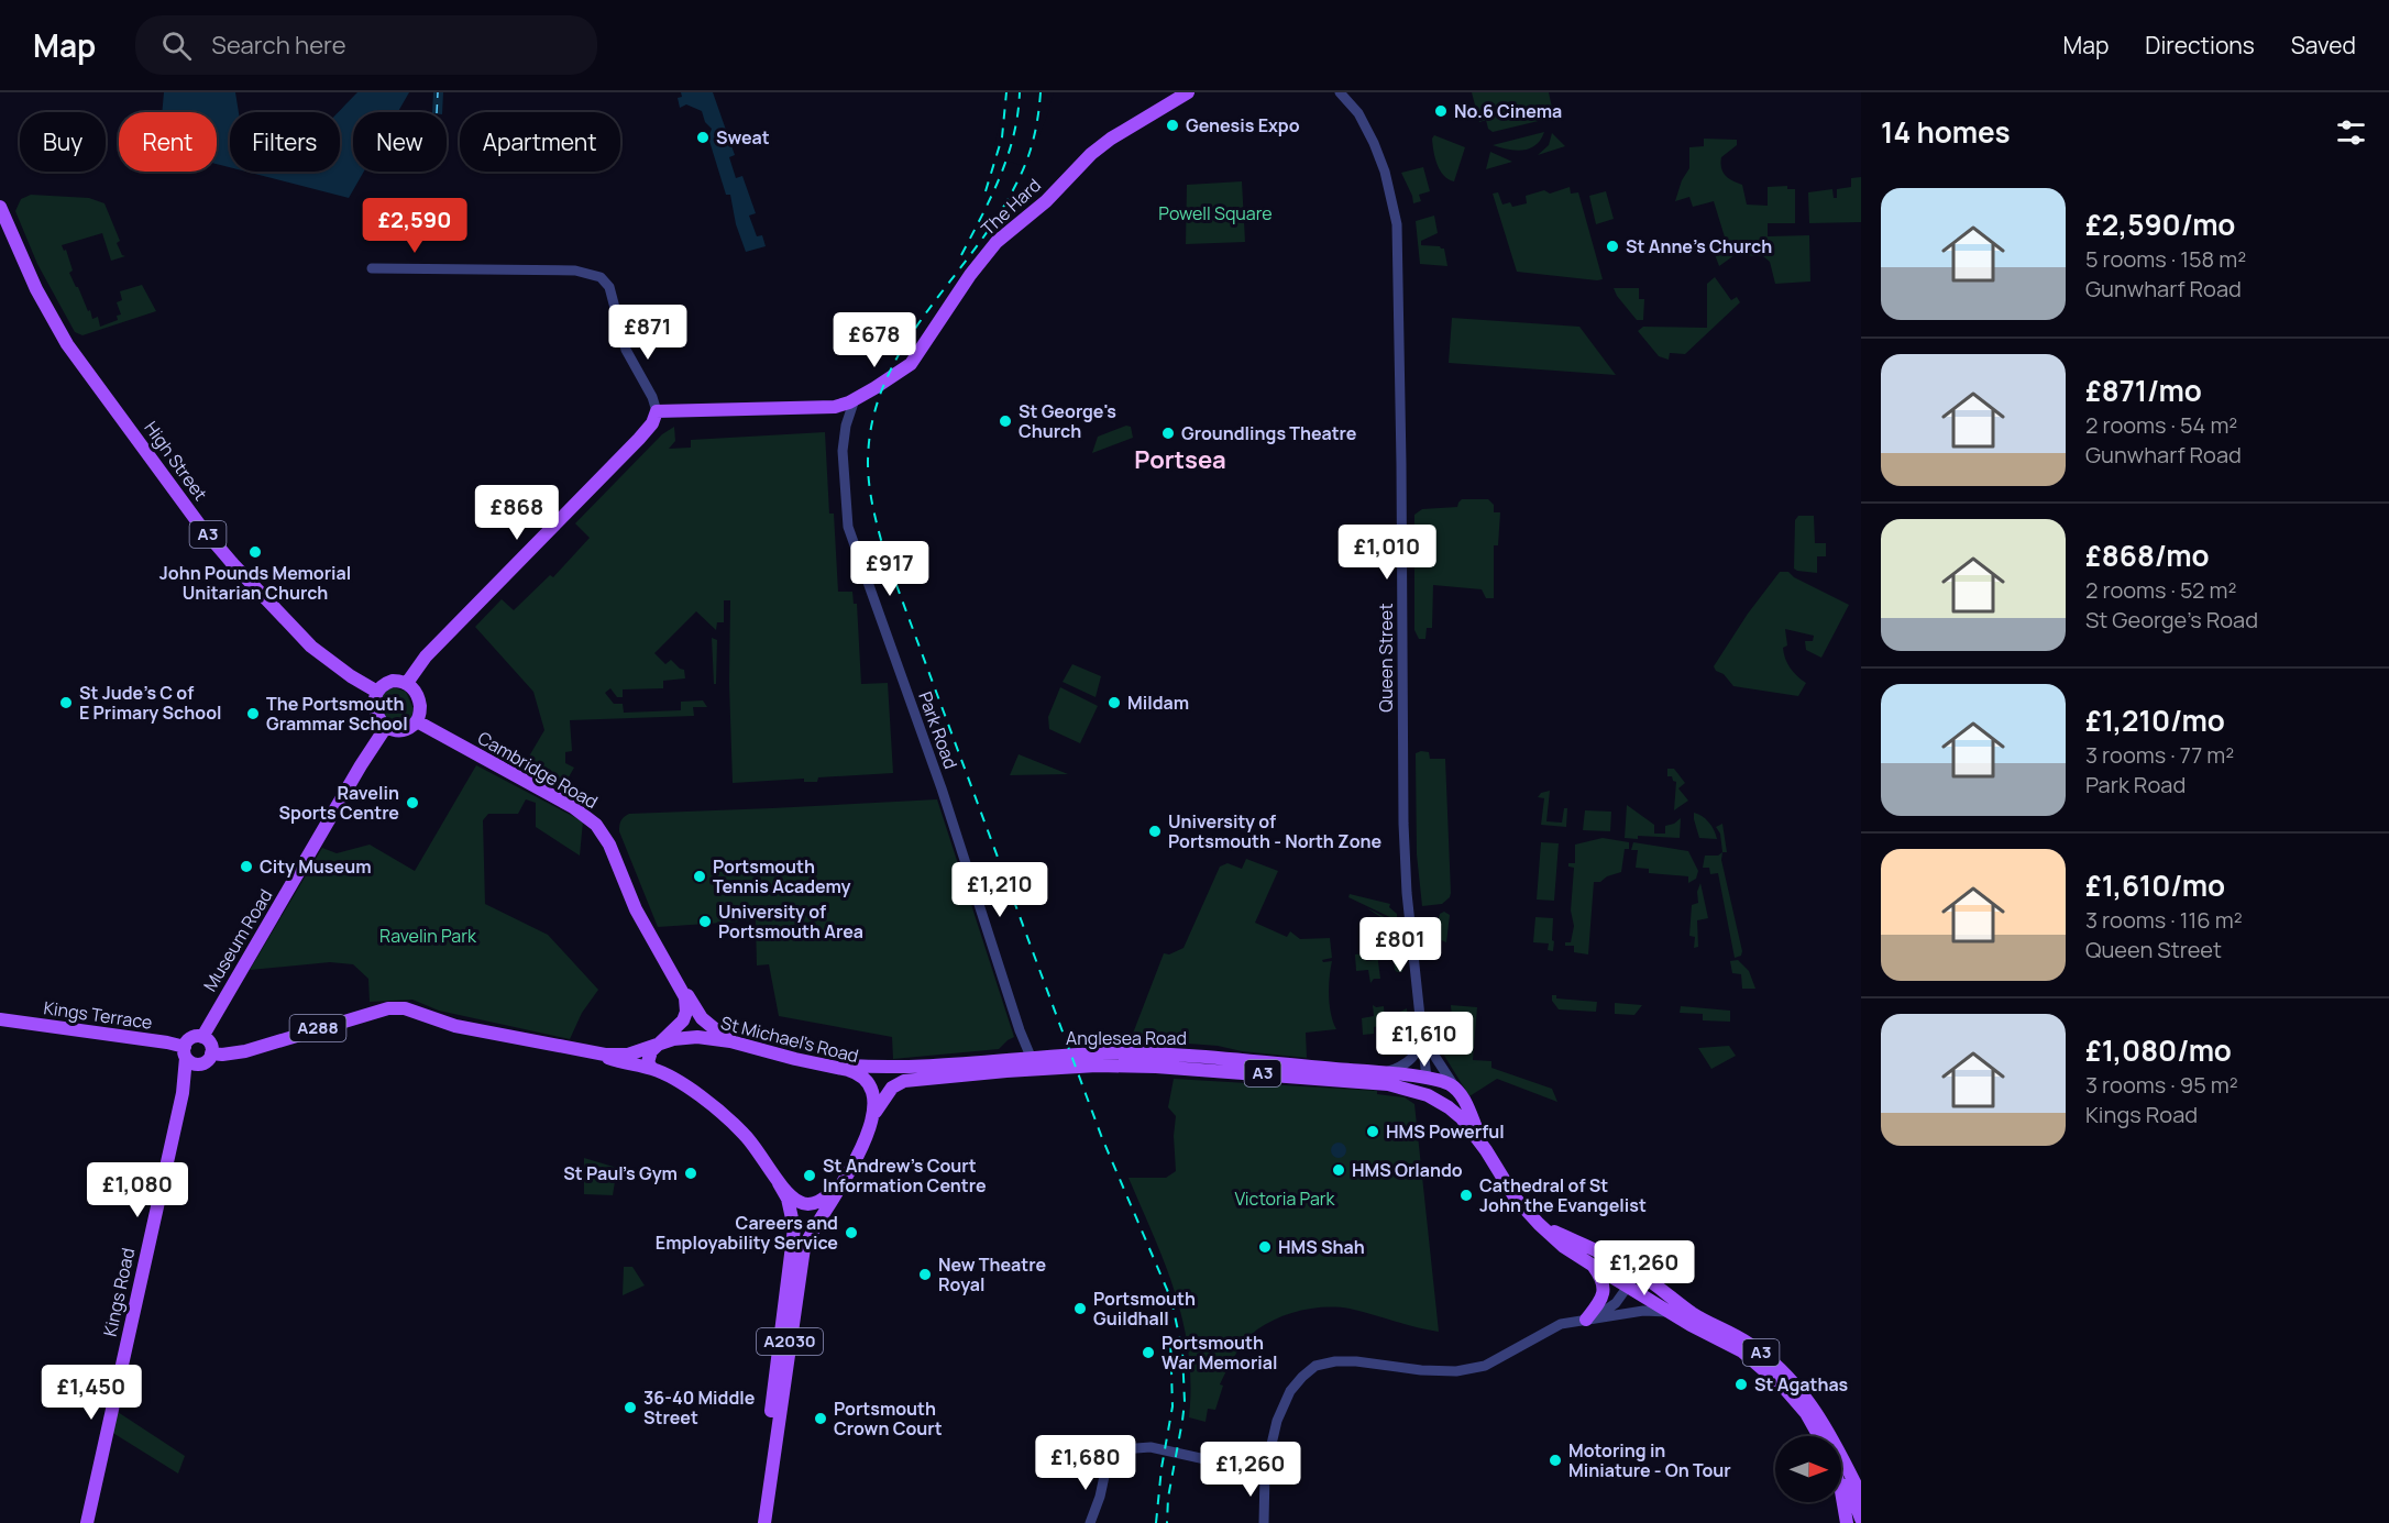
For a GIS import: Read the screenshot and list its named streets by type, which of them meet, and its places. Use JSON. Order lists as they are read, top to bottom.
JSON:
{
  "streets": {
    "main road": [
      "The Hard",
      "High Street",
      "A3",
      "Cambridge Road",
      "Museum Road",
      "Kings Terrace",
      "A288",
      "Anglesea Road",
      "St Michael's Road",
      "Kings Road",
      "A2030"
    ],
    "street": ["Queen Street", "Park Road"]
  },
  "crossings": [
    ["The Hard", "Park Road"],
    ["High Street", "Cambridge Road"],
    ["High Street", "Museum Road"],
    ["A3", "Queen Street"],
    ["A3", "A288"],
    ["A3", "Anglesea Road"],
    ["A3", "St Michael's Road"],
    ["A3", "A2030"],
    ["Queen Street", "Anglesea Road"],
    ["Park Road", "Anglesea Road"],
    ["Cambridge Road", "Museum Road"],
    ["Cambridge Road", "A288"],
    ["Cambridge Road", "St Michael's Road"],
    ["Museum Road", "Kings Terrace"],
    ["Museum Road", "A288"],
    ["Museum Road", "Kings Road"],
    ["Kings Terrace", "A288"],
    ["Kings Terrace", "Kings Road"],
    ["A288", "St Michael's Road"],
    ["A288", "Kings Road"],
    ["Anglesea Road", "St Michael's Road"]
  ],
  "districts": ["Portsea"],
  "parks": ["Powell Square", "Ravelin Park", "Victoria Park"],
  "places": [
    "No.6 Cinema",
    "Genesis Expo",
    "Sweat",
    "St Anne's Church",
    "St George's Church",
    "Groundlings Theatre",
    "John Pounds Memorial Unitarian Church",
    "St Jude's C of E Primary School",
    "Mildam",
    "The Portsmouth Grammar School",
    "Ravelin Sports Centre",
    "University of Portsmouth - North Zone",
    "City Museum",
    "Portsmouth Tennis Academy",
    "University of Portsmouth Area",
    "HMS Powerful",
    "HMS Orlando",
    "St Paul's Gym",
    "St Andrew's Court Information Centre",
    "Cathedral of St John the Evangelist",
    "Careers and Employability Service",
    "HMS Shah",
    "New Theatre Royal",
    "Portsmouth Guildhall",
    "Portsmouth War Memorial",
    "St Agathas",
    "36-40 Middle Street",
    "Portsmouth Crown Court",
    "Motoring in Miniature - On Tour"
  ],
  "north": "right",
  "page": {
    "header": "Map",
    "search": "Search here",
    "nav": ["Map", "Directions", "Saved"],
    "heading": "14 homes",
    "chip": [
      "Buy",
      "Rent",
      "Filters",
      "New",
      "Apartment"
    ],
    "list": [
      {
        "name": "£2,590/mo",
        "note": "5 rooms · 158 m² · Gunwharf Road"
      },
      {
        "name": "£871/mo",
        "note": "2 rooms · 54 m² · Gunwharf Road"
      },
      {
        "name": "£868/mo",
        "note": "2 rooms · 52 m² · St George's Road"
      },
      {
        "name": "£1,210/mo",
        "note": "3 rooms · 77 m² · Park Road"
      },
      {
        "name": "£1,610/mo",
        "note": "3 rooms · 116 m² · Queen Street"
      },
      {
        "name": "£1,080/mo",
        "note": "3 rooms · 95 m² · Kings Road"
      }
    ],
    "price": [
      "£2,590",
      "£871",
      "£678",
      "£868",
      "£1,010",
      "£917",
      "£1,210",
      "£801",
      "£1,610",
      "£1,080",
      "£1,260",
      "£1,450",
      "£1,680",
      "£1,260"
    ]
  }
}
